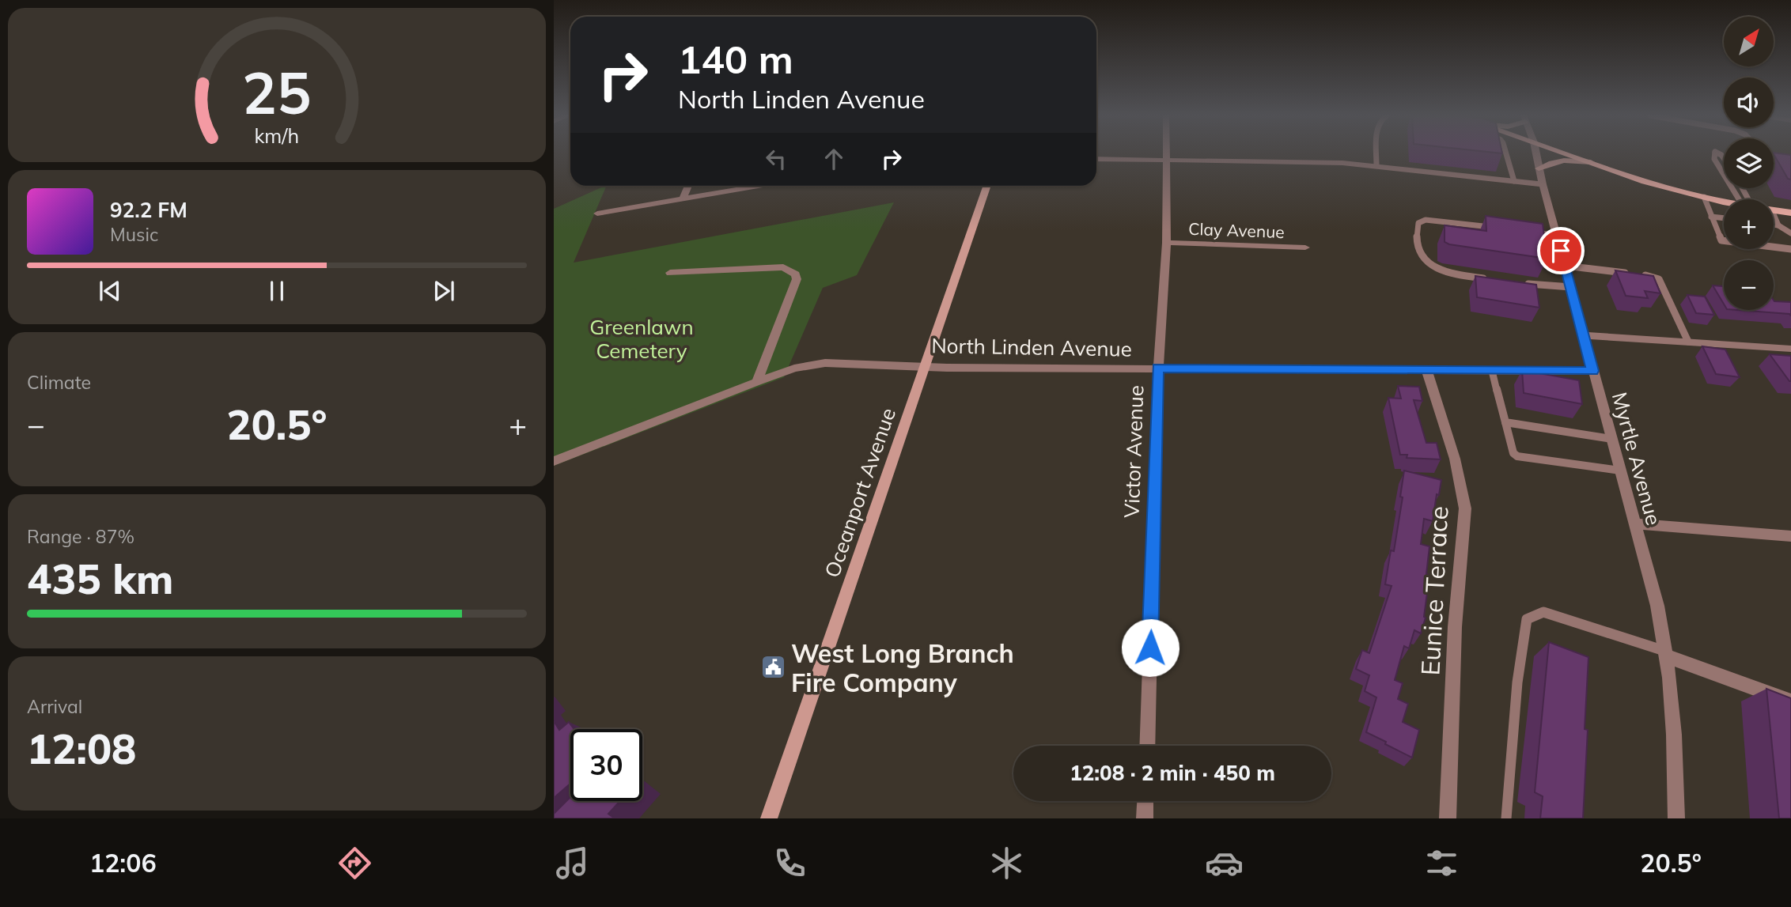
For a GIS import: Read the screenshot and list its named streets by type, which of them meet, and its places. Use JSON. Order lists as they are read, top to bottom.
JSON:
{
  "streets": {
    "street": [
      "Clay Avenue",
      "North Linden Avenue",
      "Victor Avenue",
      "Myrtle Avenue",
      "Oceanport Avenue",
      "Eunice Terrace"
    ]
  },
  "crossings": [
    ["Clay Avenue", "Victor Avenue"],
    ["North Linden Avenue", "Victor Avenue"],
    ["North Linden Avenue", "Myrtle Avenue"],
    ["North Linden Avenue", "Oceanport Avenue"],
    ["North Linden Avenue", "Eunice Terrace"]
  ],
  "parks": ["Greenlawn Cemetery"],
  "places": {
    "public building": ["West Long Branch Fire Company"]
  },
  "north": "top right",
  "page": {
    "map_buttons": ["+", "−"],
    "turn": ["140 m", "North Linden Avenue"],
    "song": ["92.2 FM", "Music"],
    "tile": [
      "Climate",
      ["Range · 87%", "435 km"],
      ["Arrival", "12:08"]
    ],
    "heat": ["−", "20.5°", "+"],
    "limit": "30",
    "trip": "12:08 · 2 min · 450 m",
    "tabs": ["12:06", "20.5°"],
    "gauge": ["25", "km/h"]
  }
}
